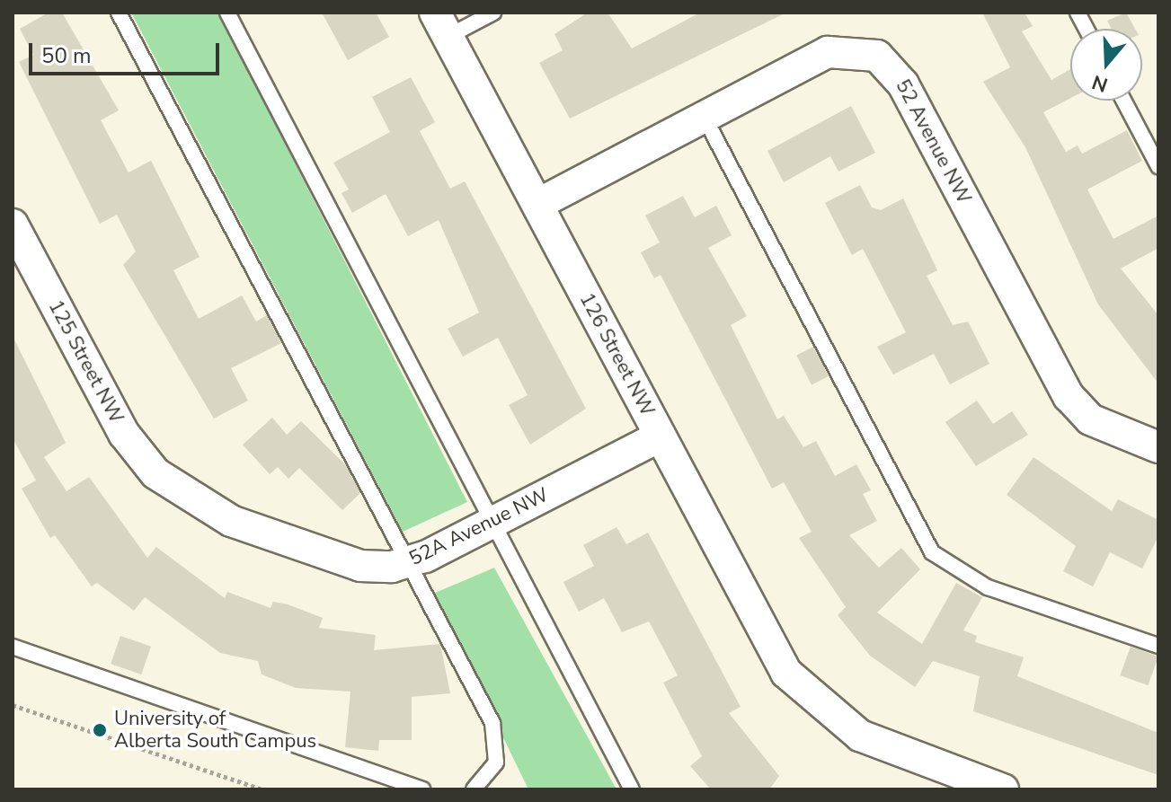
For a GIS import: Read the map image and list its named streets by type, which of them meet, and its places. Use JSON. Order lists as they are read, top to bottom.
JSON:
{
  "streets": {
    "street": [
      "52 Avenue NW",
      "126 Street NW",
      "125 Street NW",
      "52A Avenue NW"
    ]
  },
  "crossings": [
    ["52 Avenue NW", "126 Street NW"],
    ["126 Street NW", "52A Avenue NW"],
    ["125 Street NW", "52A Avenue NW"]
  ],
  "places": ["University of Alberta South Campus"],
  "scale_bar": "50 m",
  "north": "bottom"
}
